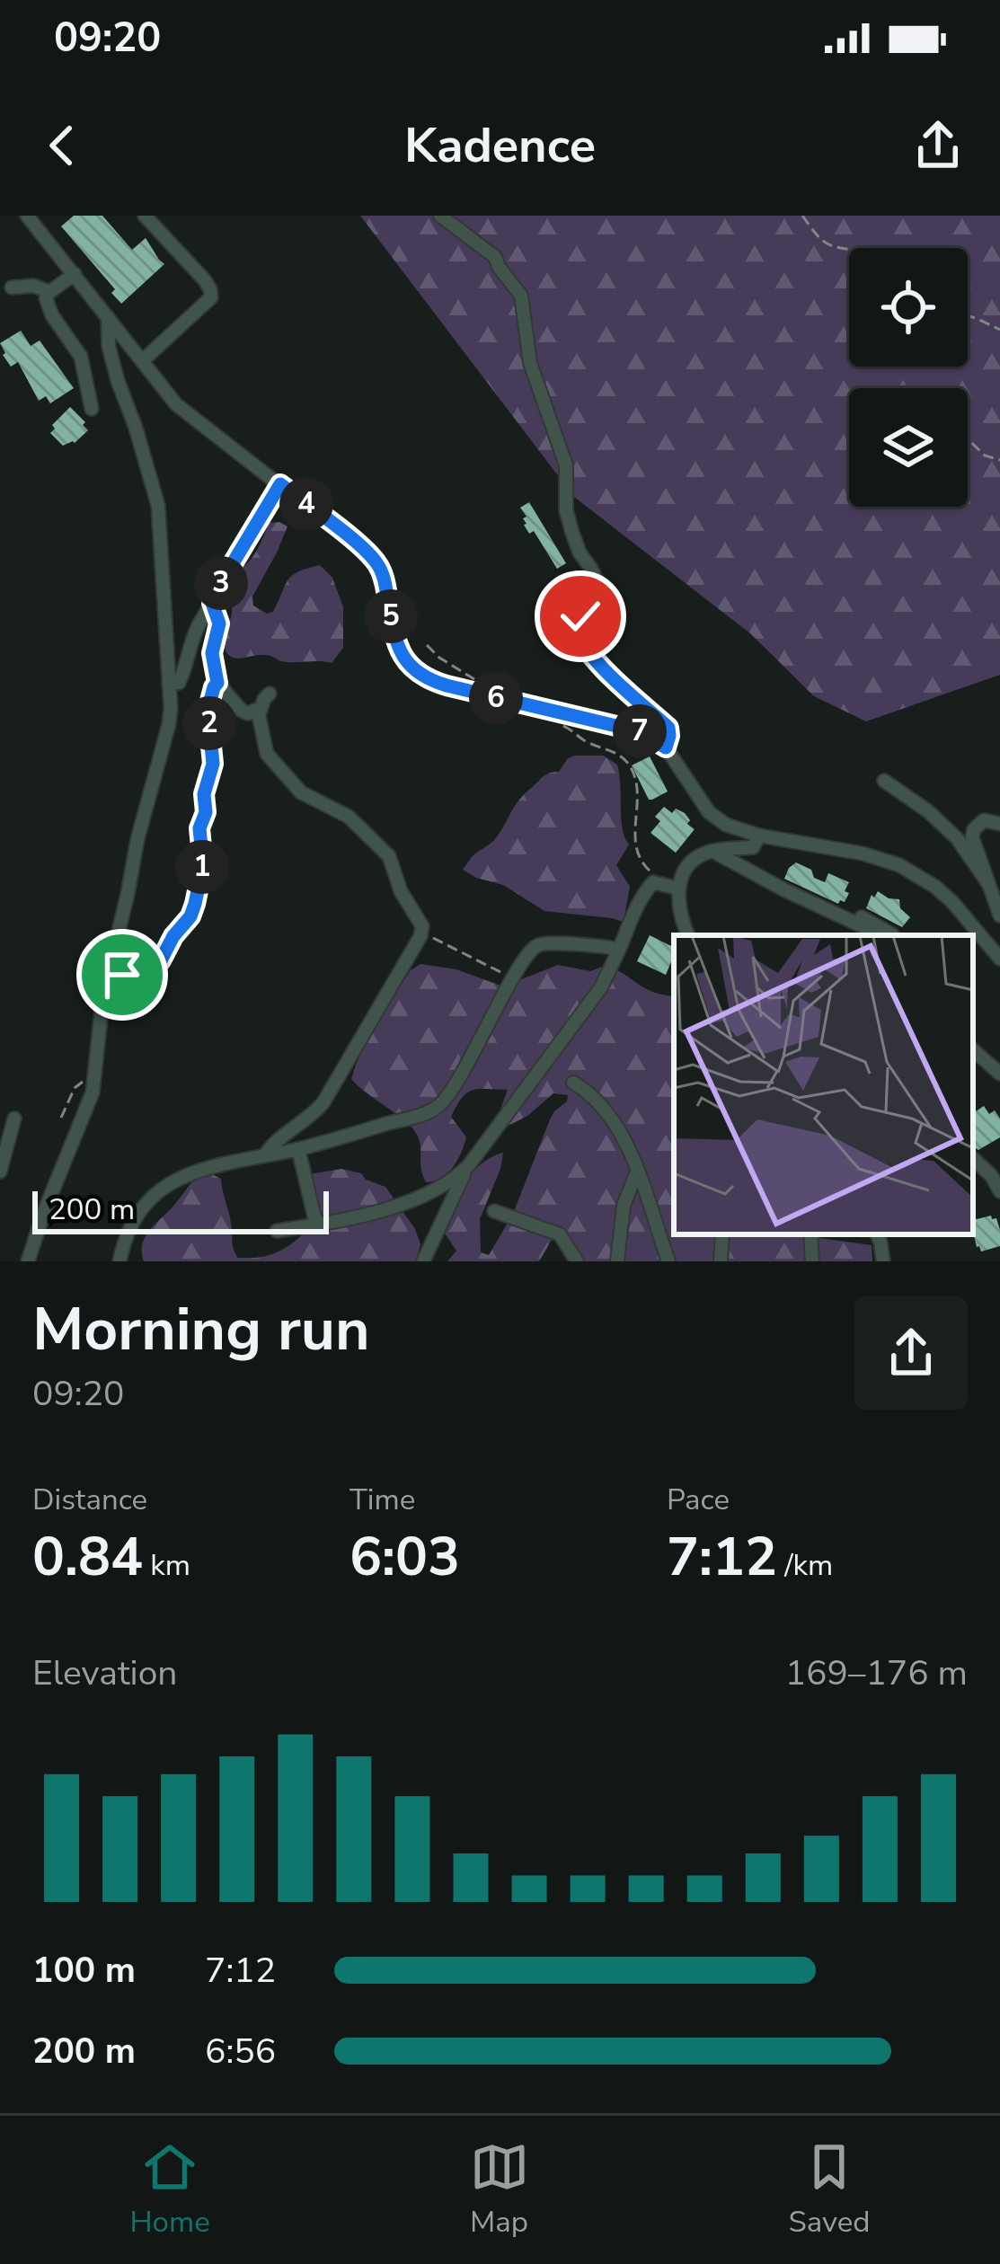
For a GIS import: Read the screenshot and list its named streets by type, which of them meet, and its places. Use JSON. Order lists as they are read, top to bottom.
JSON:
{
  "scale_bar": "200 m",
  "page": {
    "status": "09:20",
    "header": "Kadence",
    "pins": [
      "4",
      "3",
      "5",
      "6",
      "2",
      "7",
      "1"
    ],
    "scale": "200 m",
    "heading": ["Morning run", "09:20"],
    "stats": [
      ["Distance", "0.84 km"],
      ["Time", "6:03"],
      ["Pace", "7:12 /km"]
    ],
    "chart": ["Elevation", "169–176 m"],
    "list": [
      {
        "name": "100 m",
        "note": "7:12"
      },
      {
        "name": "200 m",
        "note": "6:56"
      }
    ],
    "tabs": ["Home", "Map", "Saved"]
  }
}
